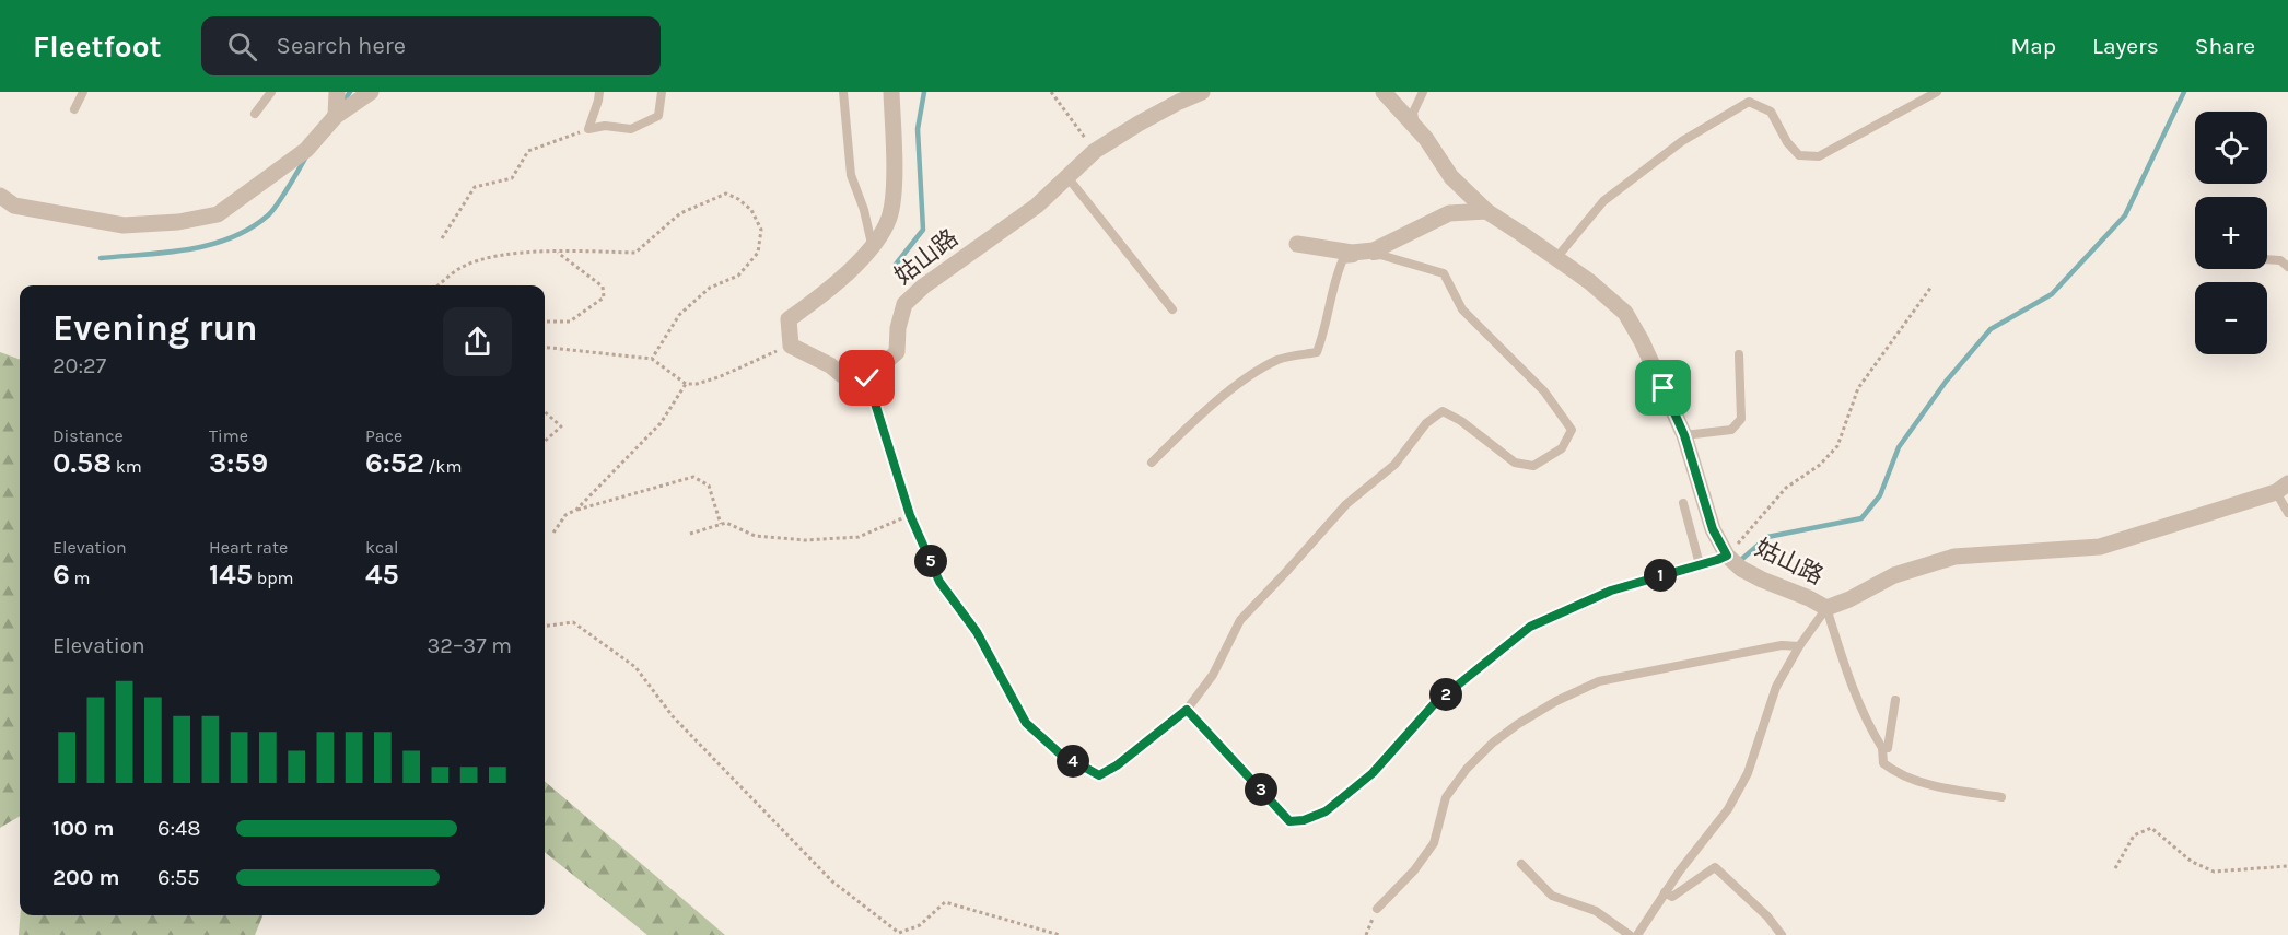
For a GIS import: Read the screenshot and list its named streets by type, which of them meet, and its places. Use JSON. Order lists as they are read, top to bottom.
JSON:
{
  "streets": {
    "street": ["姑山路"]
  },
  "page": {
    "header": "Fleetfoot",
    "search": "Search here",
    "nav": ["Map", "Layers", "Share"],
    "map_buttons": ["+", "−"],
    "heading": ["Evening run", "20:27"],
    "stats": [
      ["Distance", "0.58 km"],
      ["Time", "3:59"],
      ["Pace", "6:52 /km"],
      ["Elevation", "6 m"],
      ["Heart rate", "145 bpm"],
      ["kcal", "45"]
    ],
    "pins": [
      "5",
      "1",
      "2",
      "4",
      "3"
    ],
    "chart": ["Elevation", "32–37 m"],
    "list": [
      {
        "name": "100 m",
        "note": "6:48"
      },
      {
        "name": "200 m",
        "note": "6:55"
      }
    ]
  }
}
